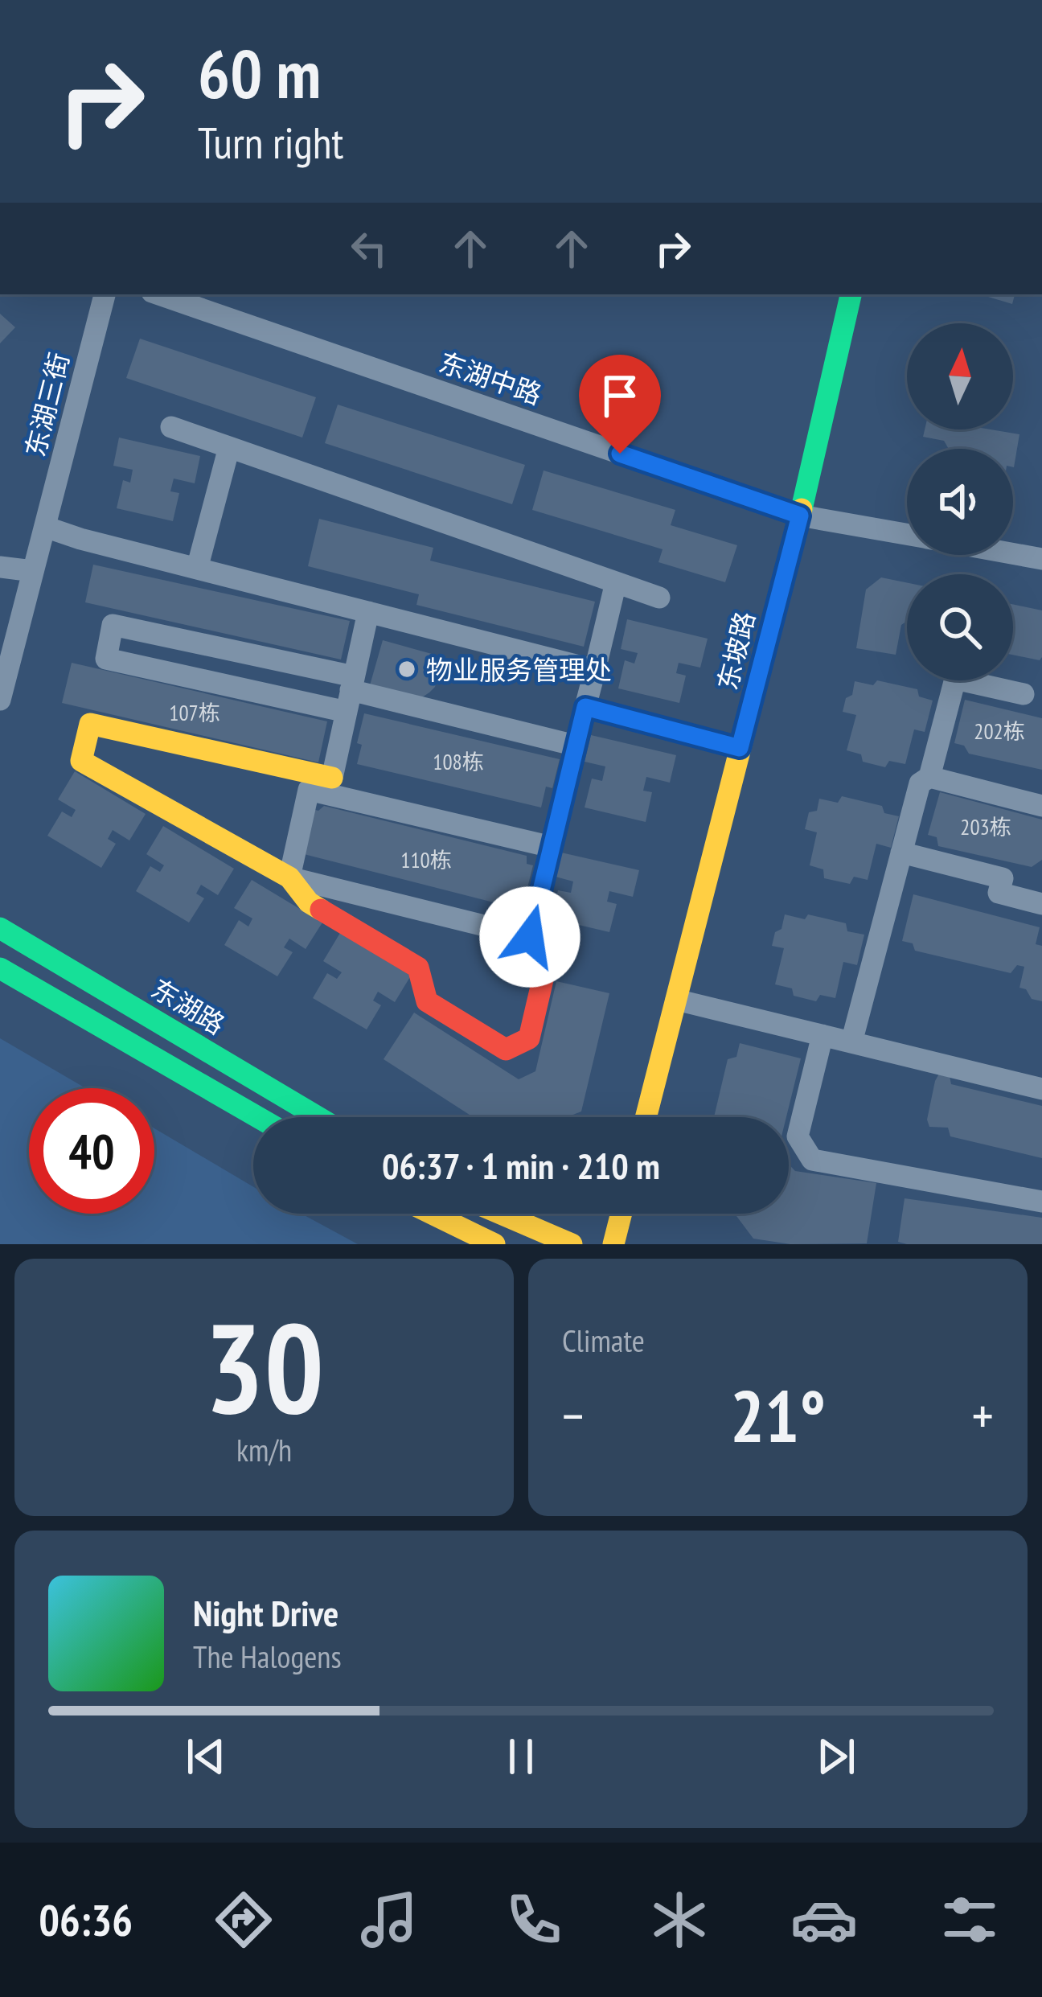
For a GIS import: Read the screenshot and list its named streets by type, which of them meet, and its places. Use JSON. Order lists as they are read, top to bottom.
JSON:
{
  "streets": {
    "street": [
      "东湖中路",
      "东湖三街",
      "东坡路",
      "东湖路"
    ]
  },
  "crossings": [
    ["东湖中路", "东坡路"]
  ],
  "places": ["物业服务管理处"],
  "house_numbers": [
    "107栋",
    "202栋",
    "108栋",
    "203栋",
    "110栋"
  ],
  "north": "top",
  "page": {
    "turn": ["60 m", "Turn right"],
    "limit": "40",
    "trip": "06:37 · 1 min · 210 m",
    "tile": [
      ["30", "km/h"],
      "Climate"
    ],
    "heat": ["−", "21°", "+"],
    "song": ["Night Drive", "The Halogens"],
    "tabs": "06:36"
  }
}
